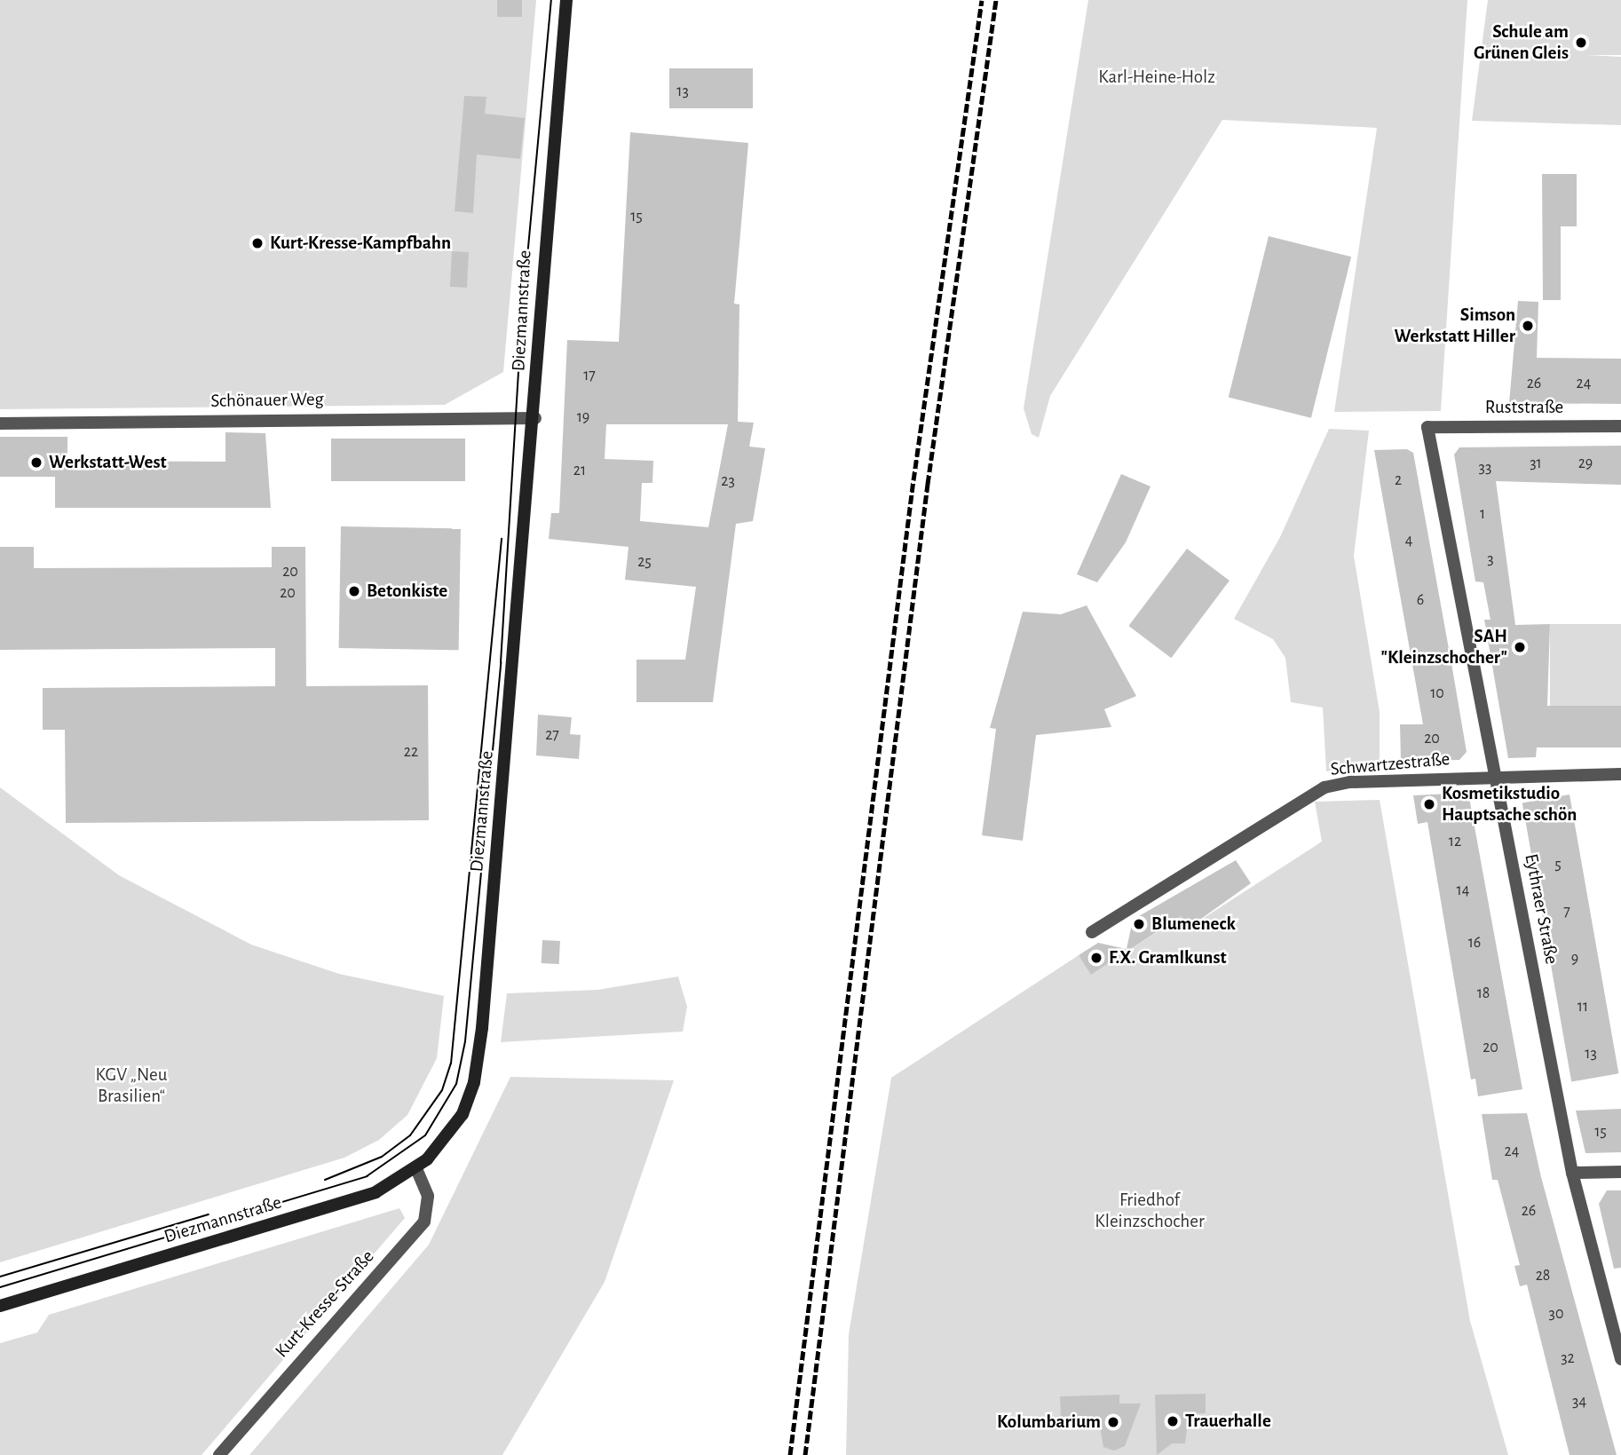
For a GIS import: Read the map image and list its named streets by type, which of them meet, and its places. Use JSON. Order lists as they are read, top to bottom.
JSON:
{
  "streets": {
    "street": [
      "Diezmannstraße",
      "Schönauer Weg",
      "Ruststraße",
      "Schwartzestraße",
      "Eythraer Straße",
      "Kurt-Kresse-Straße"
    ]
  },
  "crossings": [
    ["Diezmannstraße", "Schönauer Weg"],
    ["Diezmannstraße", "Kurt-Kresse-Straße"],
    ["Ruststraße", "Eythraer Straße"],
    ["Schwartzestraße", "Eythraer Straße"]
  ],
  "parks": ["Karl-Heine-Holz", "KGV „Neu Brasilien“", "Friedhof Kleinzschocher"],
  "places": [
    "Schule am Grünen Gleis",
    "Kurt-Kresse-Kampfbahn",
    "Simson Werkstatt Hiller",
    "Werkstatt-West",
    "Betonkiste",
    "SAH \"Kleinzschocher\"",
    "Kosmetikstudio Hauptsache schön",
    "Blumeneck",
    "F.X. Gramlkunst",
    "Trauerhalle",
    "Kolumbarium"
  ],
  "house_numbers": [
    "13",
    "15",
    "17",
    "26",
    "24",
    "19",
    "31",
    "29",
    "33",
    "21",
    "2",
    "23",
    "1",
    "4",
    "3",
    "25",
    "20",
    "20",
    "6",
    "10",
    "27",
    "20",
    "22",
    "12",
    "5",
    "14",
    "7",
    "16",
    "9",
    "18",
    "11",
    "20",
    "13",
    "15",
    "24",
    "26",
    "28",
    "30",
    "32",
    "34"
  ]
}
